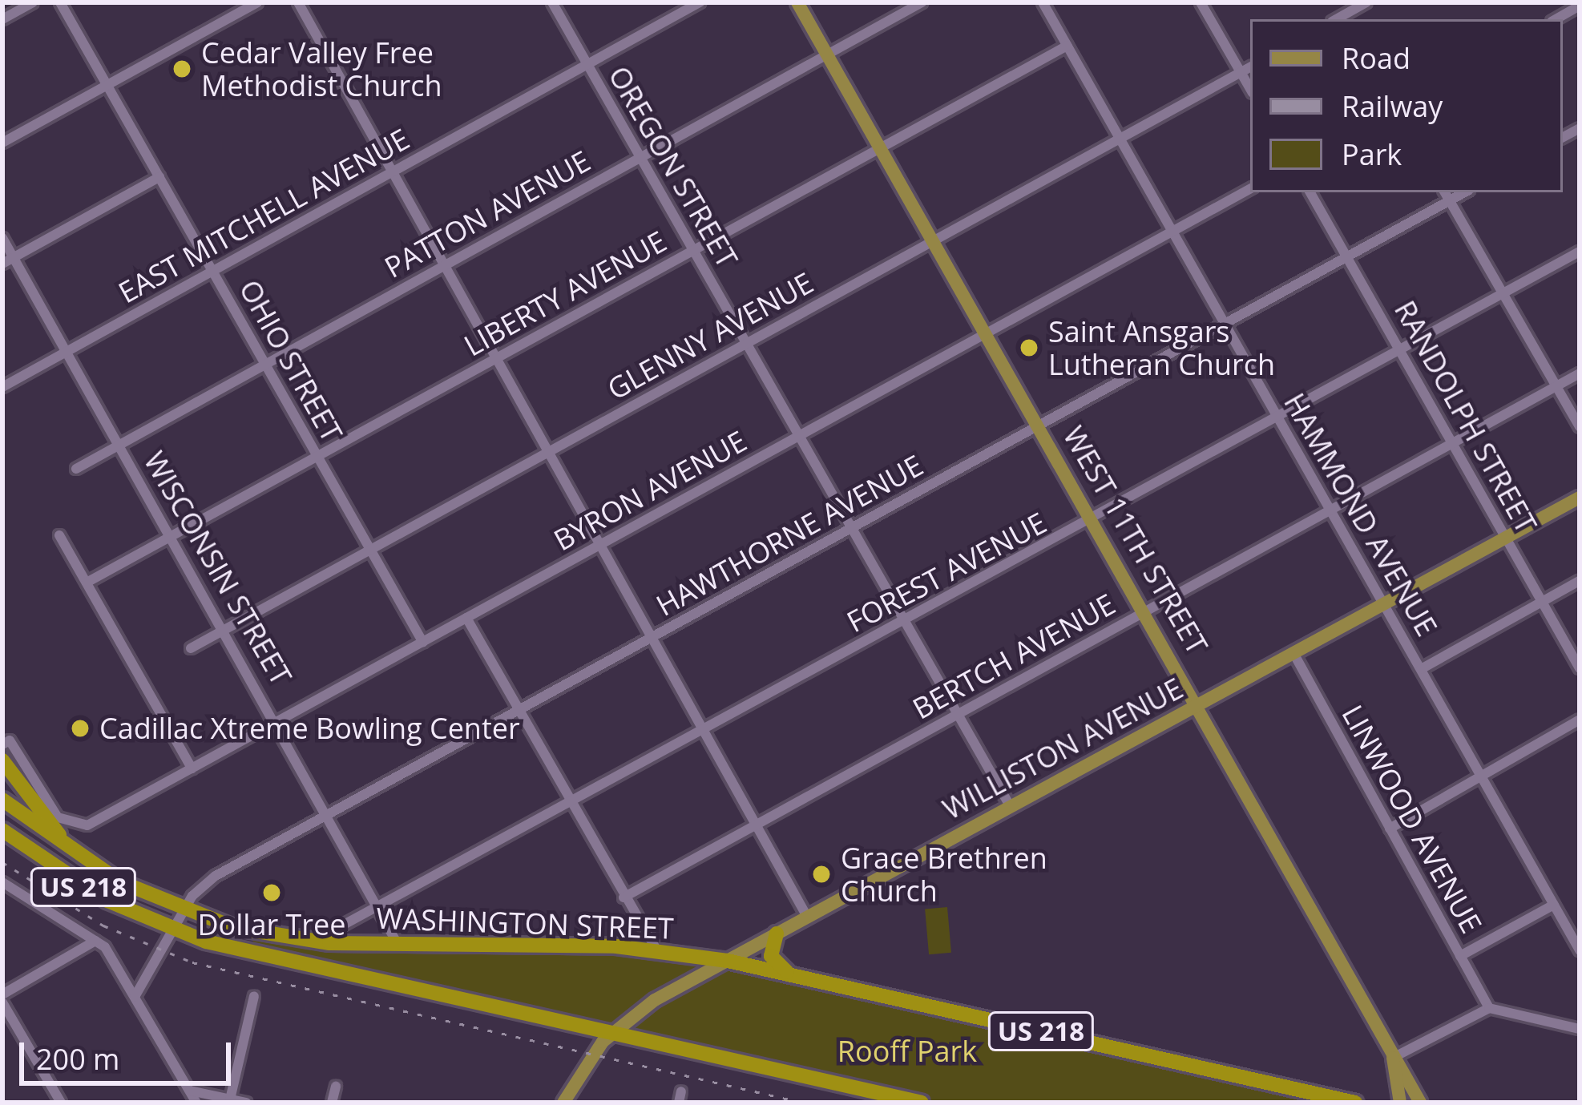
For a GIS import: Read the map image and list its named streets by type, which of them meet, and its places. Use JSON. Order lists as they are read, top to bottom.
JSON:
{
  "streets": {
    "highway": ["US 218", "WASHINGTON STREET"],
    "main road": ["WEST 11TH STREET", "WILLISTON AVENUE"],
    "street": [
      "OREGON STREET",
      "PATTON AVENUE",
      "EAST MITCHELL AVENUE",
      "LIBERTY AVENUE",
      "GLENNY AVENUE",
      "OHIO STREET",
      "RANDOLPH STREET",
      "BYRON AVENUE",
      "HAMMOND AVENUE",
      "HAWTHORNE AVENUE",
      "WISCONSIN STREET",
      "FOREST AVENUE",
      "BERTCH AVENUE",
      "LINWOOD AVENUE"
    ]
  },
  "crossings": [
    ["OREGON STREET", "PATTON AVENUE"],
    ["OREGON STREET", "EAST MITCHELL AVENUE"],
    ["OREGON STREET", "LIBERTY AVENUE"],
    ["OREGON STREET", "GLENNY AVENUE"],
    ["OREGON STREET", "BYRON AVENUE"],
    ["OREGON STREET", "HAWTHORNE AVENUE"],
    ["OREGON STREET", "FOREST AVENUE"],
    ["OREGON STREET", "BERTCH AVENUE"],
    ["OREGON STREET", "WILLISTON AVENUE"],
    ["PATTON AVENUE", "OHIO STREET"],
    ["PATTON AVENUE", "WEST 11TH STREET"],
    ["PATTON AVENUE", "WISCONSIN STREET"],
    ["EAST MITCHELL AVENUE", "OHIO STREET"],
    ["EAST MITCHELL AVENUE", "WISCONSIN STREET"],
    ["LIBERTY AVENUE", "OHIO STREET"],
    ["LIBERTY AVENUE", "HAMMOND AVENUE"],
    ["LIBERTY AVENUE", "WEST 11TH STREET"],
    ["LIBERTY AVENUE", "WISCONSIN STREET"],
    ["GLENNY AVENUE", "OHIO STREET"],
    ["GLENNY AVENUE", "HAMMOND AVENUE"],
    ["GLENNY AVENUE", "WEST 11TH STREET"],
    ["GLENNY AVENUE", "WISCONSIN STREET"],
    ["OHIO STREET", "BYRON AVENUE"],
    ["RANDOLPH STREET", "HAWTHORNE AVENUE"],
    ["RANDOLPH STREET", "FOREST AVENUE"],
    ["RANDOLPH STREET", "BERTCH AVENUE"],
    ["RANDOLPH STREET", "WILLISTON AVENUE"],
    ["BYRON AVENUE", "HAMMOND AVENUE"],
    ["BYRON AVENUE", "WEST 11TH STREET"],
    ["BYRON AVENUE", "WISCONSIN STREET"],
    ["HAMMOND AVENUE", "HAWTHORNE AVENUE"],
    ["HAMMOND AVENUE", "FOREST AVENUE"],
    ["HAMMOND AVENUE", "BERTCH AVENUE"],
    ["HAMMOND AVENUE", "WILLISTON AVENUE"],
    ["HAWTHORNE AVENUE", "WEST 11TH STREET"],
    ["HAWTHORNE AVENUE", "WISCONSIN STREET"],
    ["HAWTHORNE AVENUE", "US 218"],
    ["HAWTHORNE AVENUE", "WASHINGTON STREET"],
    ["WEST 11TH STREET", "FOREST AVENUE"],
    ["WEST 11TH STREET", "BERTCH AVENUE"],
    ["WEST 11TH STREET", "WILLISTON AVENUE"],
    ["WISCONSIN STREET", "FOREST AVENUE"],
    ["WISCONSIN STREET", "WASHINGTON STREET"],
    ["WILLISTON AVENUE", "LINWOOD AVENUE"],
    ["WILLISTON AVENUE", "US 218"],
    ["WILLISTON AVENUE", "WASHINGTON STREET"]
  ],
  "parks": ["Rooff Park"],
  "places": [
    "Cedar Valley Free Methodist Church",
    "Saint Ansgars Lutheran Church",
    "Cadillac Xtreme Bowling Center",
    "Grace Brethren Church",
    "Dollar Tree"
  ],
  "legend": ["Road", "Railway", "Park"],
  "scale_bar": "200 m"
}
